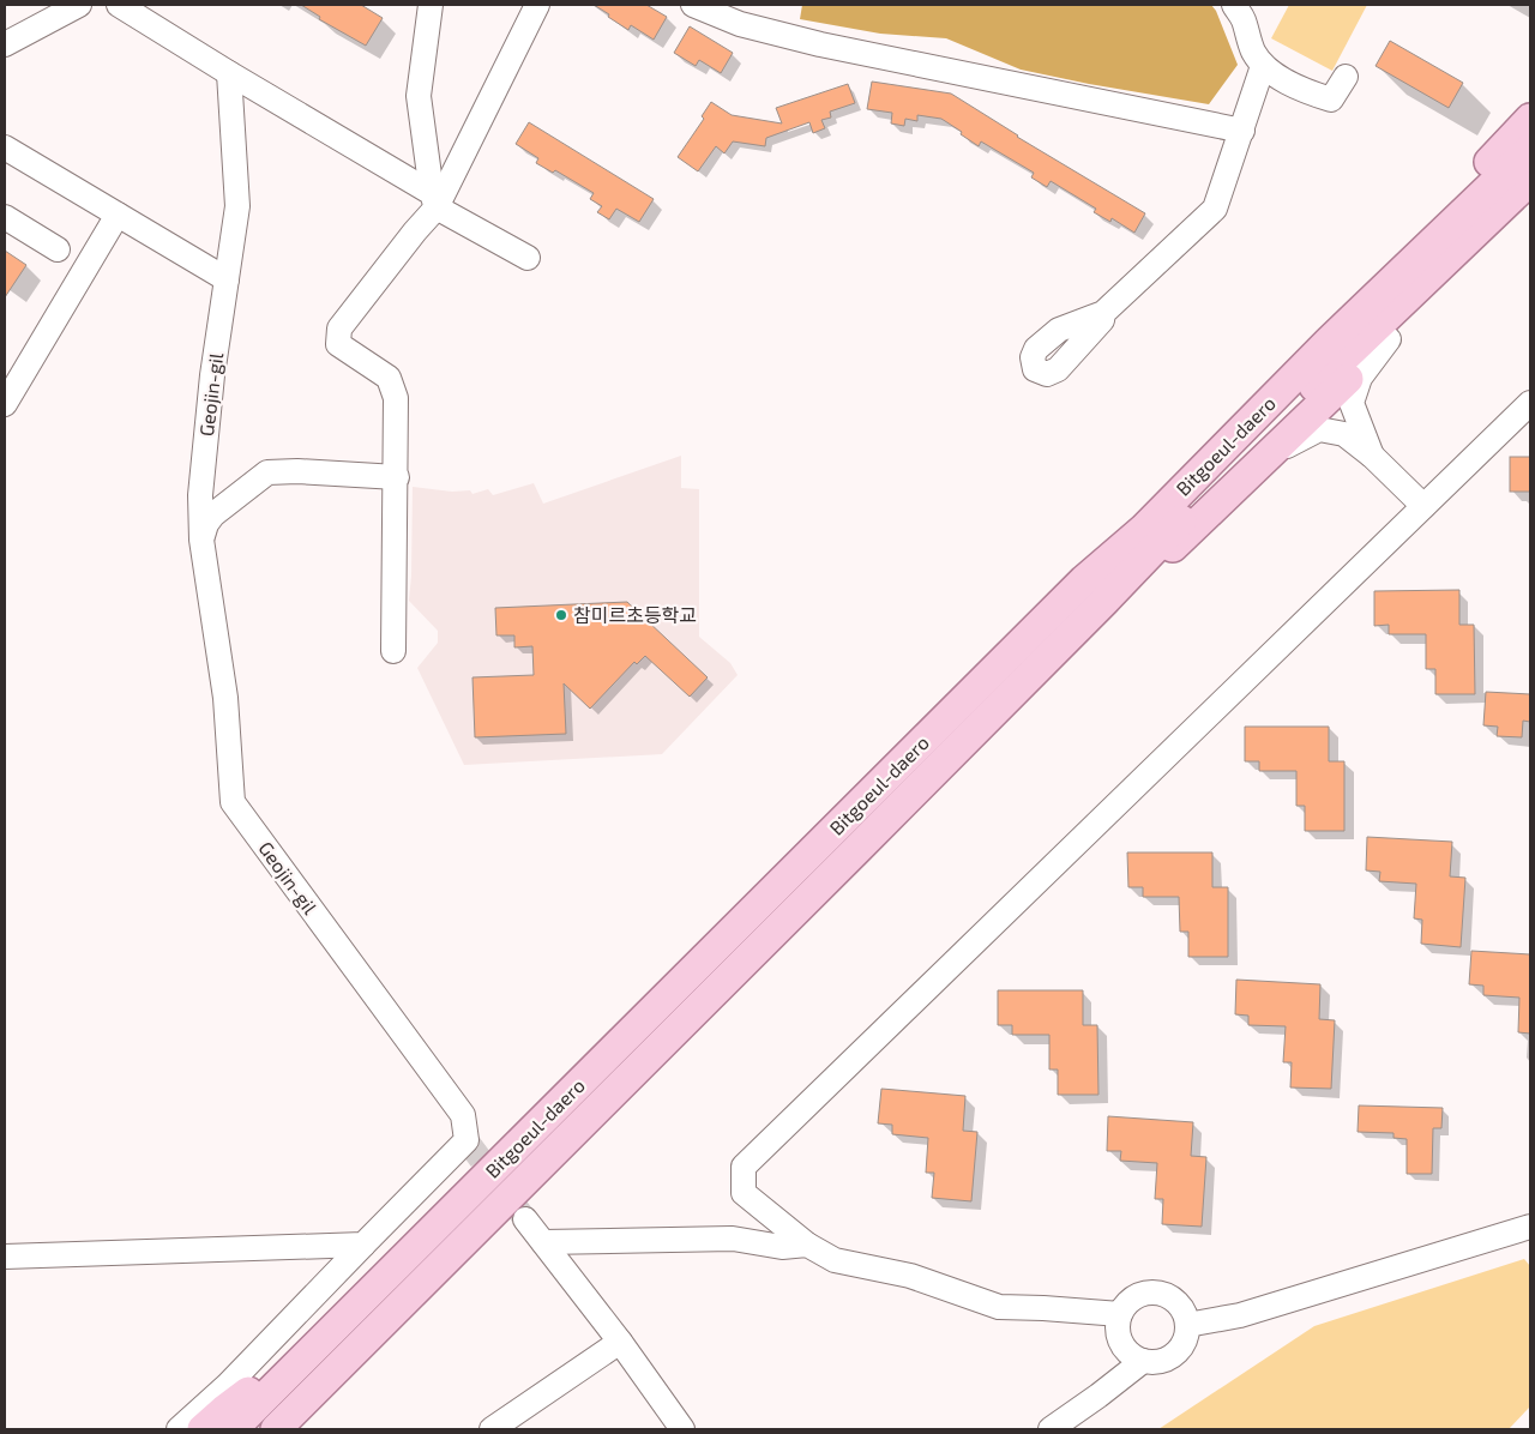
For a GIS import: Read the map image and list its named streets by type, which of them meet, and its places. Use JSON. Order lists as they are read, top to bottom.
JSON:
{
  "streets": {
    "main road": ["Bitgoeul-daero"],
    "street": ["Geojin-gil"]
  },
  "places": ["참미르초등학교"]
}
